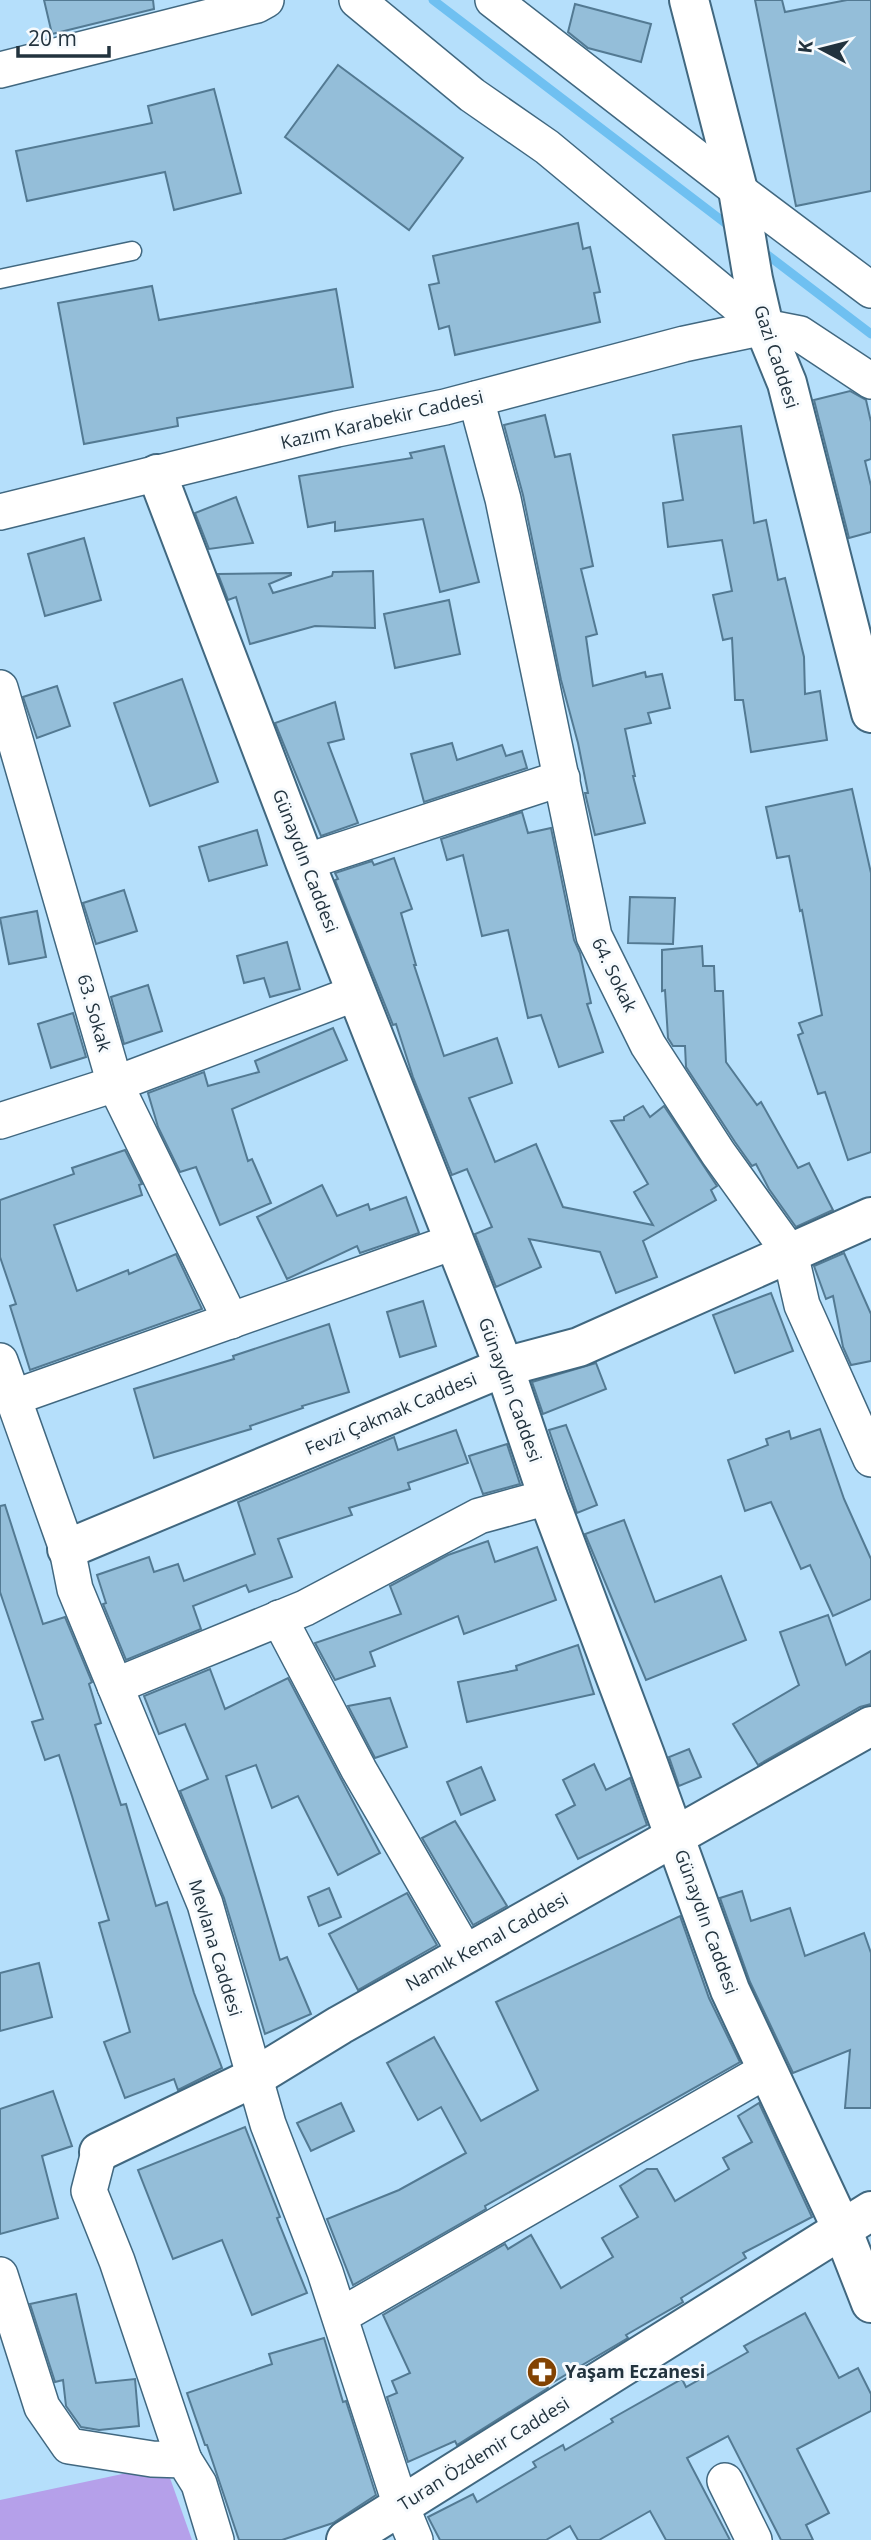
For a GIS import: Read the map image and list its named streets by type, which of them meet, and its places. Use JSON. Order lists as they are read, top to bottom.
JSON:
{
  "streets": {
    "street": [
      "Gazi Caddesi",
      "Kazım Karabekir Caddesi",
      "Günaydın Caddesi",
      "64. Sokak",
      "63. Sokak",
      "Fevzi Çakmak Caddesi",
      "Namık Kemal Caddesi",
      "Mevlana Caddesi",
      "Turan Özdemir Caddesi"
    ]
  },
  "crossings": [
    ["Gazi Caddesi", "Kazım Karabekir Caddesi"],
    ["Kazım Karabekir Caddesi", "Günaydın Caddesi"],
    ["Kazım Karabekir Caddesi", "64. Sokak"],
    ["Günaydın Caddesi", "Fevzi Çakmak Caddesi"],
    ["Günaydın Caddesi", "Namık Kemal Caddesi"],
    ["Günaydın Caddesi", "Turan Özdemir Caddesi"],
    ["64. Sokak", "Fevzi Çakmak Caddesi"],
    ["Fevzi Çakmak Caddesi", "Mevlana Caddesi"],
    ["Namık Kemal Caddesi", "Mevlana Caddesi"],
    ["Mevlana Caddesi", "Turan Özdemir Caddesi"]
  ],
  "places": {
    "pharmacy": ["Yaşam Eczanesi"]
  },
  "scale_bar": "20 m",
  "north": "left"
}
